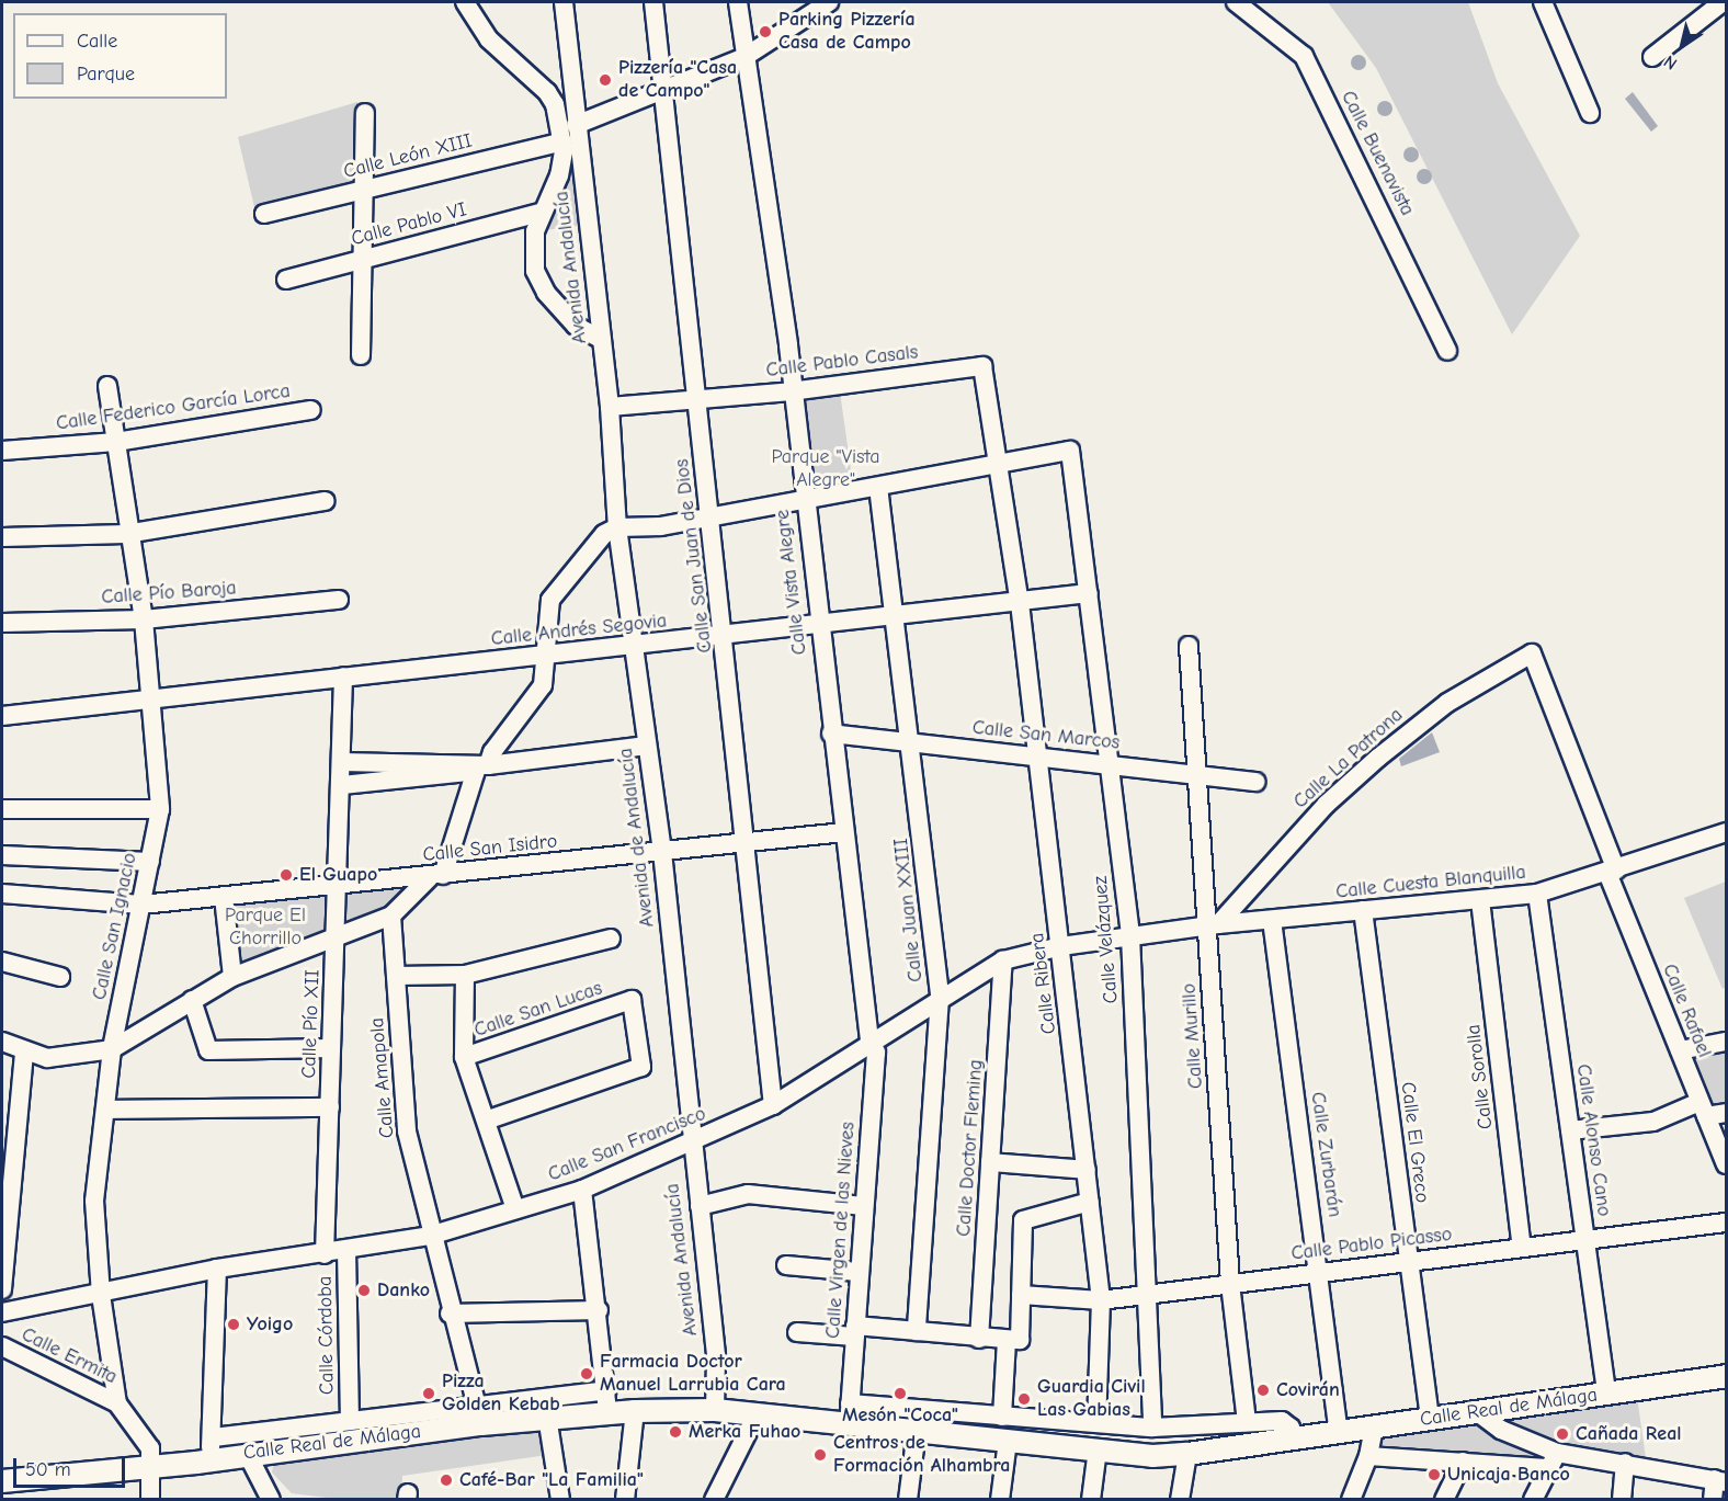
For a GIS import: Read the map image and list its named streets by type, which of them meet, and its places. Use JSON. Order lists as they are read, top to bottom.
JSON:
{
  "streets": {
    "main road": ["Calle Real de Málaga"],
    "street": [
      "Calle Buenavista",
      "Calle León XIII",
      "Calle Pablo VI",
      "Avenida Andalucía",
      "Calle Pablo Casals",
      "Calle Federico García Lorca",
      "Calle San Juan de Dios",
      "Calle Vista Alegre",
      "Calle Pío Baroja",
      "Calle Andrés Segovia",
      "Calle San Marcos",
      "Calle La Patrona",
      "Avenida de Andalucía",
      "Calle San Isidro",
      "Calle Cuesta Blanquilla",
      "Calle Juan XXIII",
      "Calle San Ignacio",
      "Calle Velázquez",
      "Calle Ribera",
      "Calle San Lucas",
      "Calle Rafael",
      "Calle Pío XII",
      "Calle Murillo",
      "Calle Sorolla",
      "Calle Amapola",
      "Calle Alonso Cano",
      "Calle El Greco",
      "Calle San Francisco",
      "Calle Doctor Fleming",
      "Calle Zurbarán",
      "Calle Virgen de las Nieves",
      "Calle Pablo Picasso",
      "Calle Córdoba",
      "Calle Ermita"
    ]
  },
  "crossings": [
    ["Avenida Andalucía", "Calle Pablo Casals"],
    ["Avenida Andalucía", "Avenida de Andalucía"],
    ["Avenida Andalucía", "Calle San Francisco"],
    ["Avenida Andalucía", "Calle Real de Málaga"],
    ["Calle Pablo Casals", "Calle San Juan de Dios"],
    ["Calle Pablo Casals", "Calle Vista Alegre"],
    ["Calle Pablo Casals", "Calle Velázquez"],
    ["Calle Pablo Casals", "Calle Ribera"],
    ["Calle Federico García Lorca", "Calle San Ignacio"],
    ["Calle San Juan de Dios", "Calle Andrés Segovia"],
    ["Calle San Juan de Dios", "Calle San Isidro"],
    ["Calle San Juan de Dios", "Calle San Francisco"],
    ["Calle Vista Alegre", "Calle Andrés Segovia"],
    ["Calle Vista Alegre", "Calle San Marcos"],
    ["Calle Vista Alegre", "Calle San Isidro"],
    ["Calle Vista Alegre", "Calle San Francisco"],
    ["Calle Vista Alegre", "Calle Virgen de las Nieves"],
    ["Calle Pío Baroja", "Calle San Ignacio"],
    ["Calle Andrés Segovia", "Avenida de Andalucía"],
    ["Calle Andrés Segovia", "Calle Juan XXIII"],
    ["Calle Andrés Segovia", "Calle San Ignacio"],
    ["Calle Andrés Segovia", "Calle Velázquez"],
    ["Calle Andrés Segovia", "Calle Ribera"],
    ["Calle Andrés Segovia", "Calle Pío XII"],
    ["Calle San Marcos", "Calle Juan XXIII"],
    ["Calle San Marcos", "Calle Velázquez"],
    ["Calle San Marcos", "Calle Ribera"],
    ["Calle San Marcos", "Calle Murillo"],
    ["Calle La Patrona", "Calle Cuesta Blanquilla"],
    ["Calle La Patrona", "Calle Rafael"],
    ["Calle La Patrona", "Calle Murillo"],
    ["Avenida de Andalucía", "Calle San Isidro"],
    ["Avenida de Andalucía", "Calle San Francisco"],
    ["Calle San Isidro", "Calle San Ignacio"],
    ["Calle San Isidro", "Calle Pío XII"],
    ["Calle Cuesta Blanquilla", "Calle Velázquez"],
    ["Calle Cuesta Blanquilla", "Calle Rafael"],
    ["Calle Cuesta Blanquilla", "Calle Murillo"],
    ["Calle Cuesta Blanquilla", "Calle Sorolla"],
    ["Calle Cuesta Blanquilla", "Calle Alonso Cano"],
    ["Calle Cuesta Blanquilla", "Calle El Greco"],
    ["Calle Cuesta Blanquilla", "Calle San Francisco"],
    ["Calle Cuesta Blanquilla", "Calle Zurbarán"],
    ["Calle Juan XXIII", "Calle San Francisco"],
    ["Calle San Ignacio", "Calle San Francisco"],
    ["Calle San Ignacio", "Calle Ermita"],
    ["Calle San Ignacio", "Calle Real de Málaga"],
    ["Calle Velázquez", "Calle Ribera"],
    ["Calle Velázquez", "Calle San Francisco"],
    ["Calle Velázquez", "Calle Pablo Picasso"],
    ["Calle Velázquez", "Calle Real de Málaga"],
    ["Calle Ribera", "Calle San Francisco"],
    ["Calle Ribera", "Calle Pablo Picasso"],
    ["Calle Ribera", "Calle Real de Málaga"],
    ["Calle Pío XII", "Calle San Francisco"],
    ["Calle Murillo", "Calle Pablo Picasso"],
    ["Calle Murillo", "Calle Real de Málaga"],
    ["Calle Sorolla", "Calle Pablo Picasso"],
    ["Calle Amapola", "Calle San Francisco"],
    ["Calle Amapola", "Calle Real de Málaga"],
    ["Calle Alonso Cano", "Calle Pablo Picasso"],
    ["Calle Alonso Cano", "Calle Real de Málaga"],
    ["Calle El Greco", "Calle Pablo Picasso"],
    ["Calle El Greco", "Calle Real de Málaga"],
    ["Calle San Francisco", "Calle Doctor Fleming"],
    ["Calle San Francisco", "Calle Virgen de las Nieves"],
    ["Calle San Francisco", "Calle Córdoba"],
    ["Calle Zurbarán", "Calle Pablo Picasso"],
    ["Calle Zurbarán", "Calle Real de Málaga"],
    ["Calle Virgen de las Nieves", "Calle Real de Málaga"],
    ["Calle Córdoba", "Calle Real de Málaga"]
  ],
  "parks": ["Parque \"Vista Alegre\"", "Parque El Chorrillo"],
  "places": [
    "Parking Pizzería Casa de Campo",
    "Pizzería \"Casa de Campo\"",
    "El Guapo",
    "Danko",
    "Yoigo",
    "Farmacia Doctor Manuel Larrubia Cara",
    "Covirán",
    "Pizza Golden Kebab",
    "Mesón \"Coca\"",
    "Guardia Civil Las Gabias",
    "Merka Fuhao",
    "Cañada Real",
    "Centros de Formación Alhambra",
    "Unicaja Banco",
    "Café-Bar \"La Familia\""
  ],
  "legend": ["Calle", "Parque"],
  "scale_bar": "50 m",
  "north": "bottom left"
}
